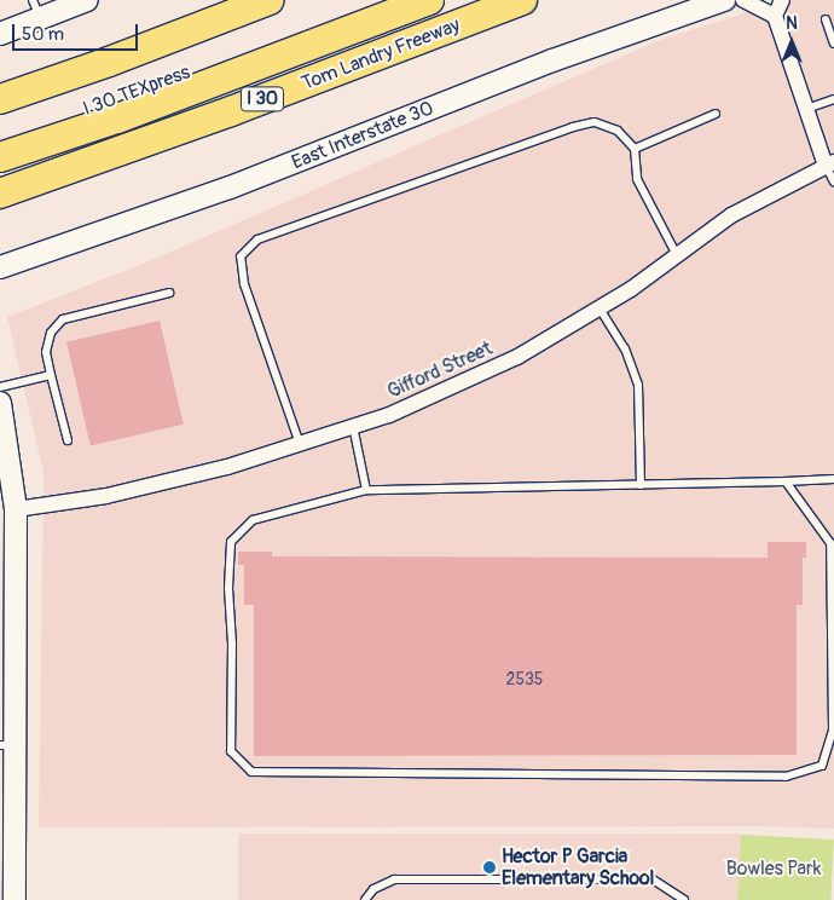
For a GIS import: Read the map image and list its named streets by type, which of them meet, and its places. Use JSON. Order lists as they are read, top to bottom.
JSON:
{
  "streets": {
    "highway": ["Tom Landry Freeway", "I 30 TEXpress", "I 30"],
    "main road": ["East Interstate 30"],
    "street": ["Gifford Street"]
  },
  "parks": ["Bowles Park"],
  "places": ["Hector P Garcia Elementary School"],
  "house_numbers": ["2535"],
  "scale_bar": "50 m",
  "north": "top"
}
